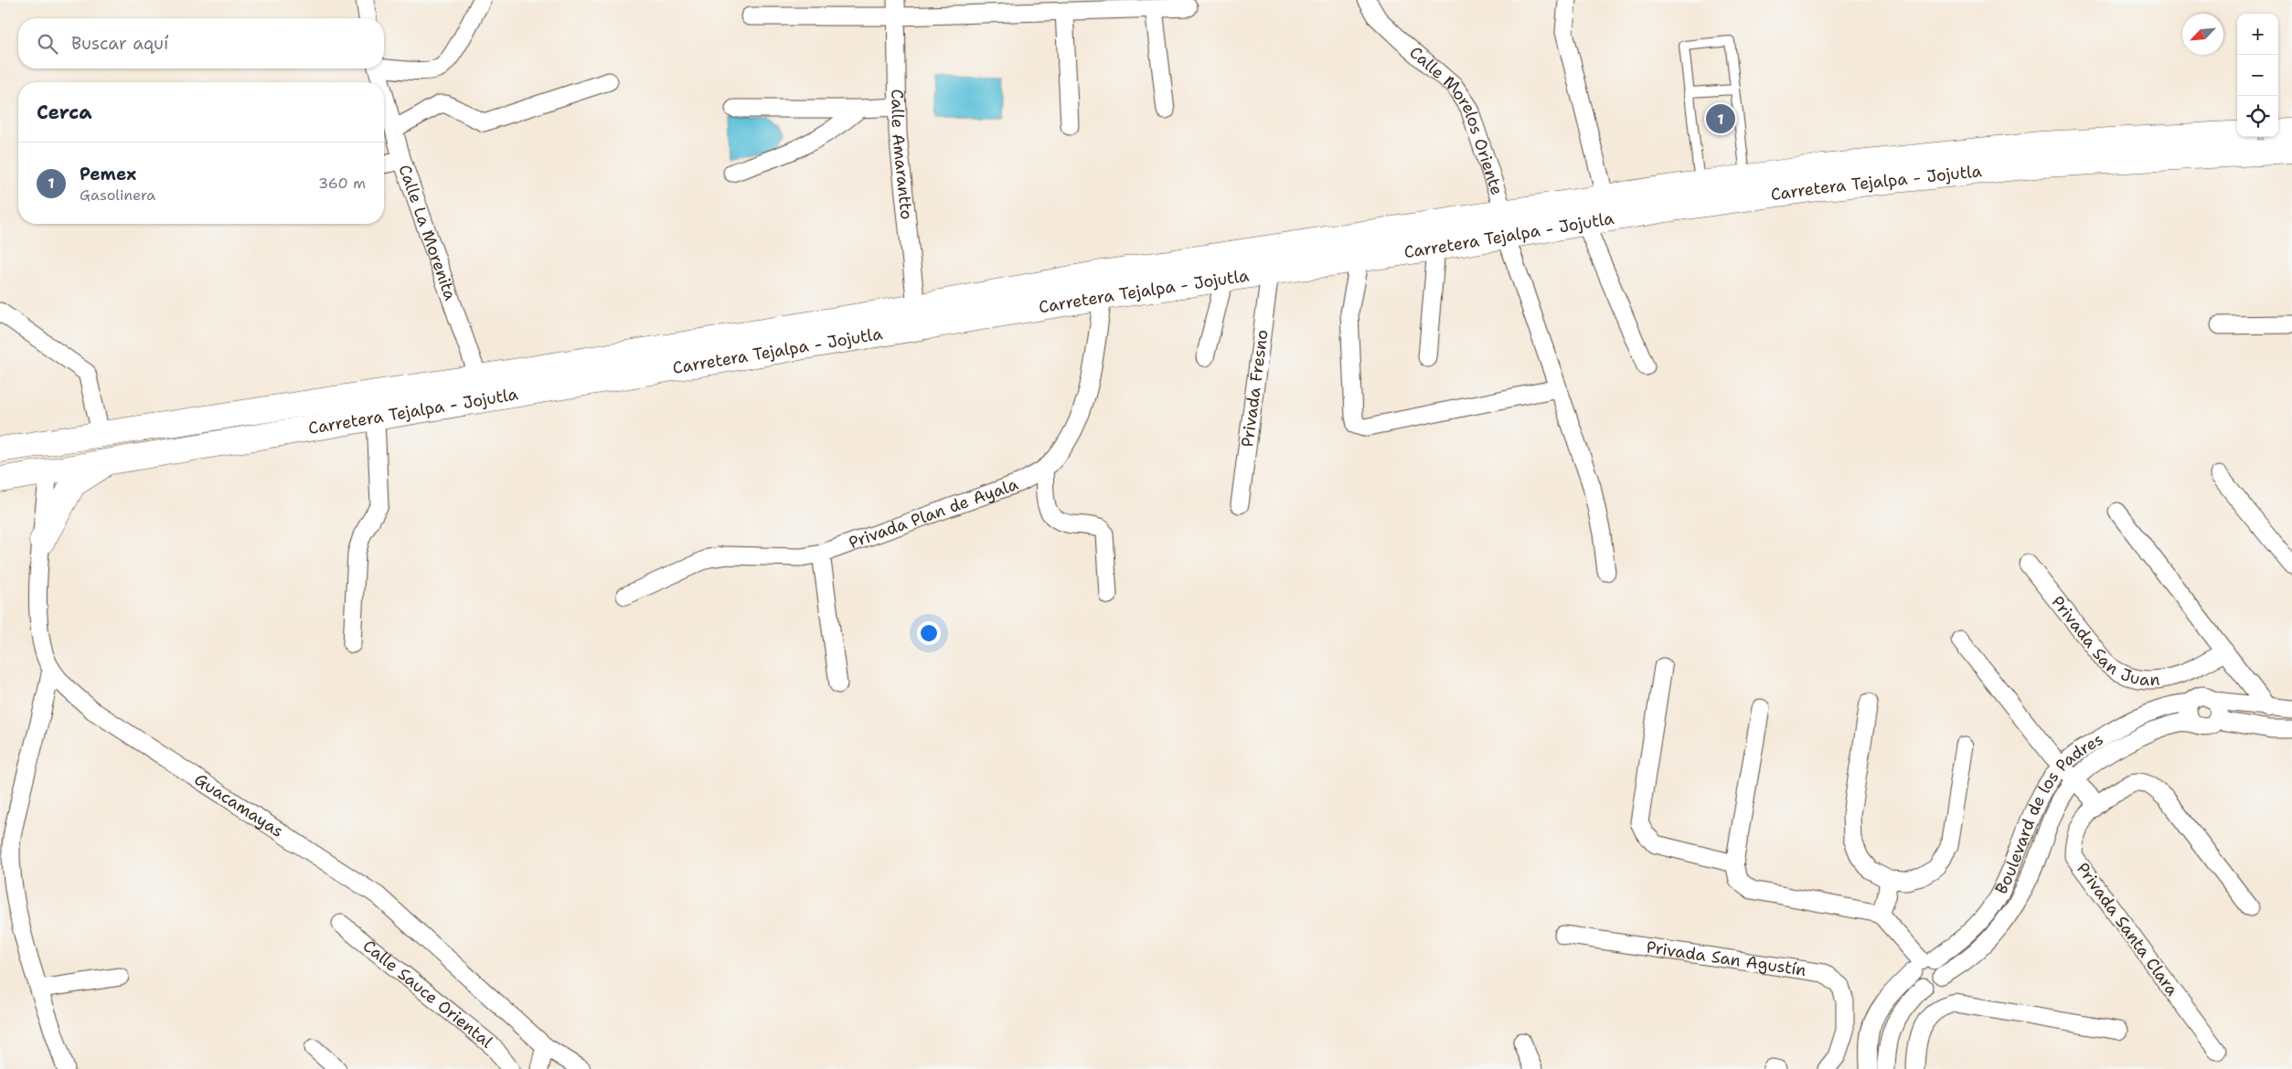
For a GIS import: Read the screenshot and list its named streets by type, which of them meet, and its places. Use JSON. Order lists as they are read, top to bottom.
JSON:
{
  "streets": {
    "main road": ["Carretera Tejalpa - Jojutla"],
    "street": [
      "Calle Morelos Oriente",
      "Calle Amarantto",
      "Calle La Morenita",
      "Privada Fresno",
      "Privada Plan de Ayala",
      "Privada San Juan",
      "Guacamayas",
      "Boulevard de los Padres",
      "Privada Santa Clara",
      "Privada San Agustín",
      "Calle Sauce Oriental"
    ]
  },
  "crossings": [
    ["Calle Morelos Oriente", "Carretera Tejalpa - Jojutla"],
    ["Calle Amarantto", "Carretera Tejalpa - Jojutla"],
    ["Carretera Tejalpa - Jojutla", "Calle La Morenita"],
    ["Carretera Tejalpa - Jojutla", "Privada Fresno"],
    ["Carretera Tejalpa - Jojutla", "Privada Plan de Ayala"],
    ["Carretera Tejalpa - Jojutla", "Guacamayas"]
  ],
  "north": "bottom left",
  "page": {
    "map_buttons": ["+", "−"],
    "search": "Buscar aquí",
    "heading": "Cerca",
    "pins": "1",
    "list": [
      {
        "mark": "1",
        "name": "Pemex",
        "note": "Gasolinera",
        "value": "360 m"
      }
    ]
  }
}
